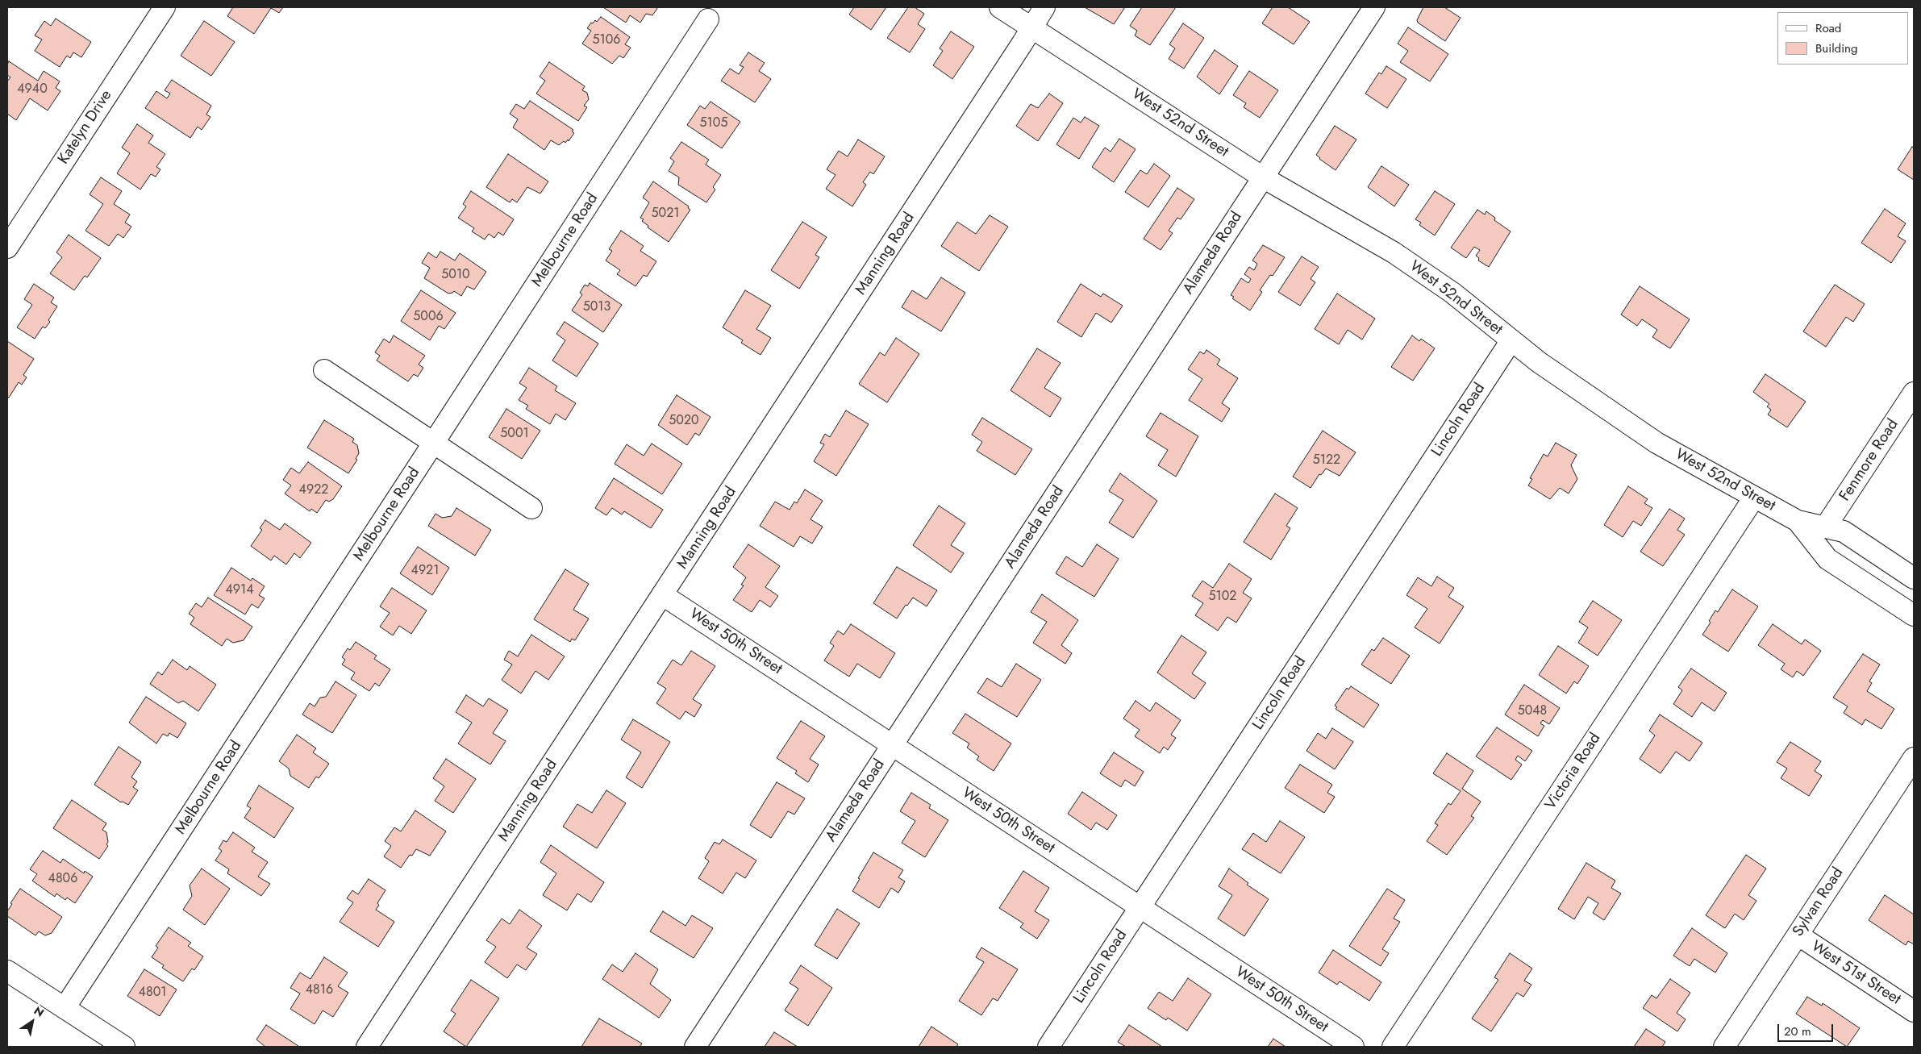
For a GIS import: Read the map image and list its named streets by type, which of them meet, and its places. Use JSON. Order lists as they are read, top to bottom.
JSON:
{
  "streets": {
    "street": [
      "West 52nd Street",
      "Katelyn Drive",
      "Melbourne Road",
      "Alameda Road",
      "Manning Road",
      "Lincoln Road",
      "Fenmore Road",
      "West 50th Street",
      "Victoria Road",
      "Sylvan Road",
      "West 51st Street"
    ]
  },
  "crossings": [
    ["West 52nd Street", "Alameda Road"],
    ["West 52nd Street", "Manning Road"],
    ["West 52nd Street", "Lincoln Road"],
    ["West 52nd Street", "Fenmore Road"],
    ["West 52nd Street", "Victoria Road"],
    ["Alameda Road", "West 50th Street"],
    ["Manning Road", "West 50th Street"],
    ["Lincoln Road", "West 50th Street"],
    ["Sylvan Road", "West 51st Street"]
  ],
  "house_numbers": [
    "5106",
    "4940",
    "5105",
    "5021",
    "5010",
    "5013",
    "5006",
    "5020",
    "5001",
    "5122",
    "4922",
    "4921",
    "4914",
    "5102",
    "5048",
    "4806",
    "4816",
    "4801"
  ],
  "legend": ["Road", "Building"],
  "scale_bar": "20 m",
  "north": "top right"
}
